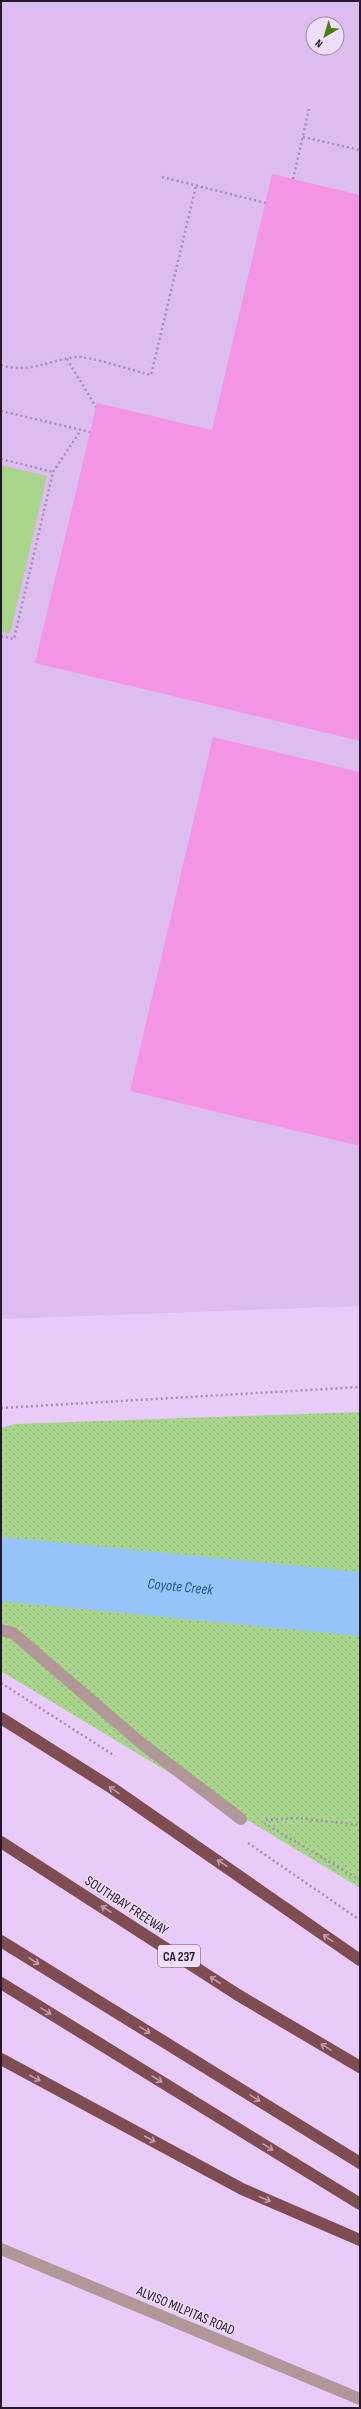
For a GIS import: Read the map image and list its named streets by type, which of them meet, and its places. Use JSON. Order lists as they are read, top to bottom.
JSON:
{
  "streets": {
    "highway": ["SOUTHBAY FREEWAY", "CA 237"],
    "lane": ["ALVISO MILPITAS ROAD"]
  },
  "water": ["Coyote Creek"],
  "north": "bottom left"
}
